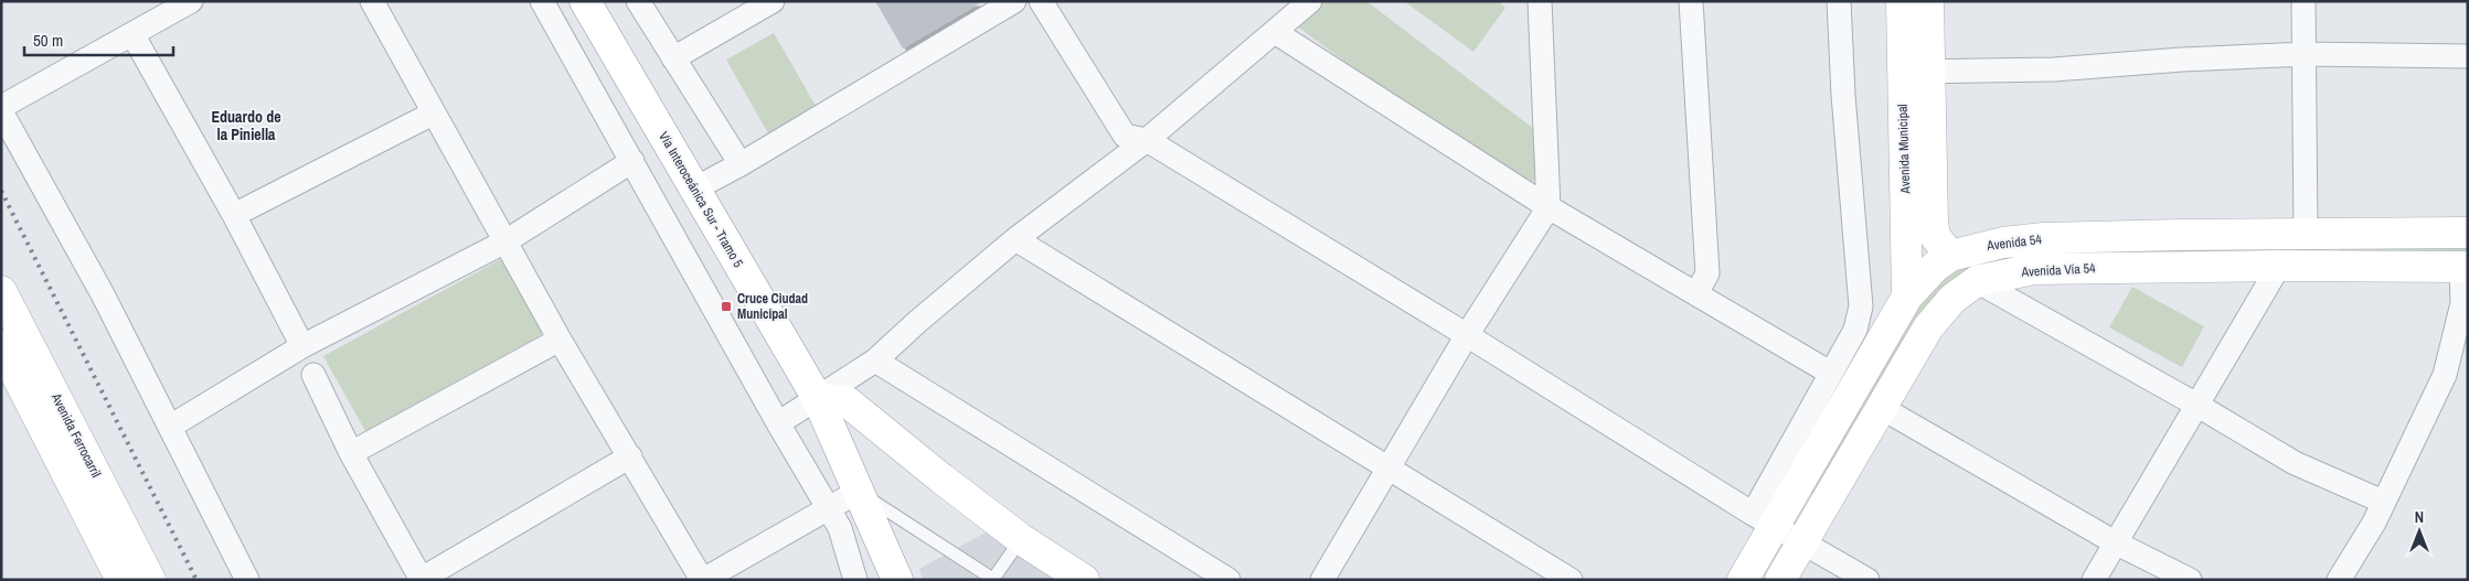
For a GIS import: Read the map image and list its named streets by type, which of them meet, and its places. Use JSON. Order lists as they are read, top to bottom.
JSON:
{
  "streets": {
    "main road": [
      "Avenida Municipal",
      "Vía Interoceánica Sur - Tramo 5",
      "Avenida 54",
      "Avenida Vía 54",
      "Avenida Ferrocarril"
    ]
  },
  "crossings": [
    ["Avenida Municipal", "Avenida 54"]
  ],
  "districts": ["Eduardo de la Piniella"],
  "places": {
    "transit": ["Cruce Ciudad Municipal"]
  },
  "scale_bar": "50 m",
  "north": "top"
}
